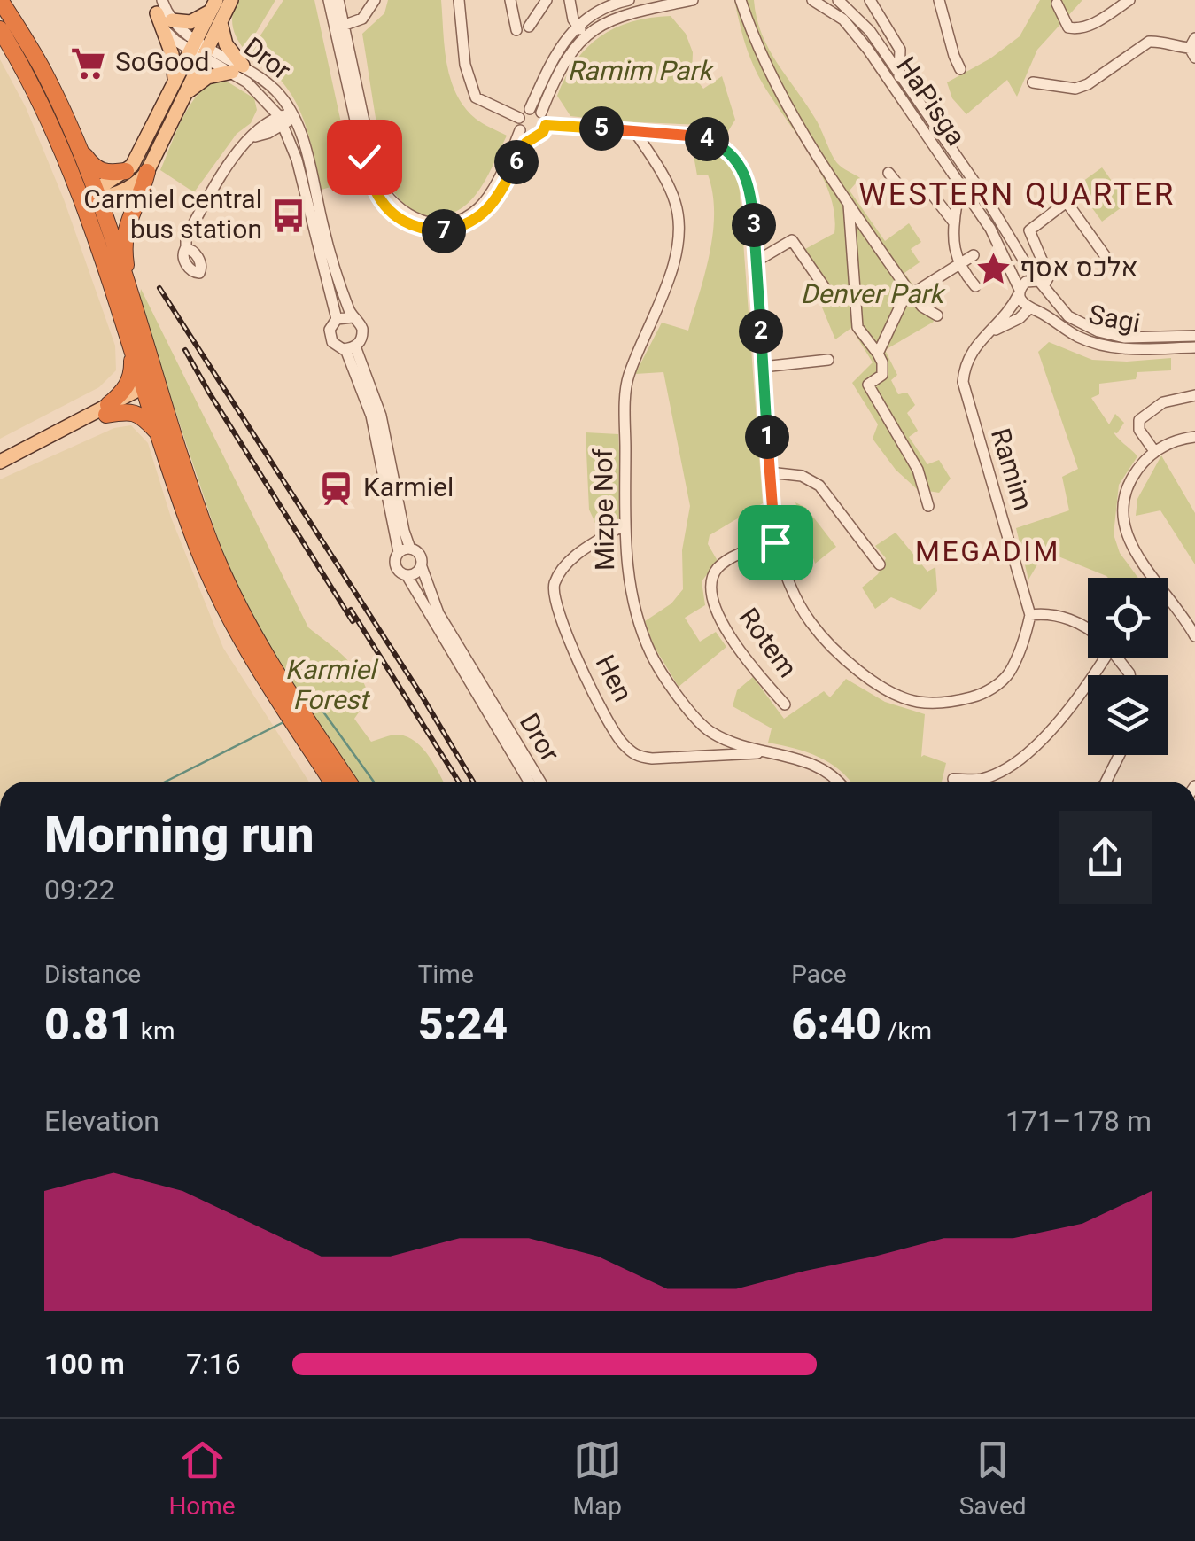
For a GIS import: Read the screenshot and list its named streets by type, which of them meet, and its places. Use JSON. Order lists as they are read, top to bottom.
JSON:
{
  "streets": {
    "street": [
      "Dror",
      "HaPisga",
      "Sagi",
      "Ramim",
      "Mizpe Nof",
      "Rotem",
      "Hen"
    ]
  },
  "crossings": [
    ["HaPisga", "Sagi"],
    ["HaPisga", "Ramim"],
    ["Sagi", "Ramim"],
    ["Mizpe Nof", "Hen"]
  ],
  "districts": ["WESTERN QUARTER", "MEGADIM"],
  "parks": ["Ramim Park", "Denver Park", "Karmiel Forest"],
  "places": {
    "supermarket": ["SoGood"],
    "bus stop": ["Carmiel central bus station"],
    "place": ["אלכס אסף"],
    "station": ["Karmiel"]
  },
  "page": {
    "pins": [
      "5",
      "4",
      "6",
      "3",
      "7",
      "2",
      "1"
    ],
    "heading": ["Morning run", "09:22"],
    "stats": [
      ["Distance", "0.81 km"],
      ["Time", "5:24"],
      ["Pace", "6:40 /km"]
    ],
    "chart": ["Elevation", "171–178 m"],
    "list": [
      {
        "name": "100 m",
        "note": "7:16"
      }
    ],
    "tabs": ["Home", "Map", "Saved"]
  }
}
